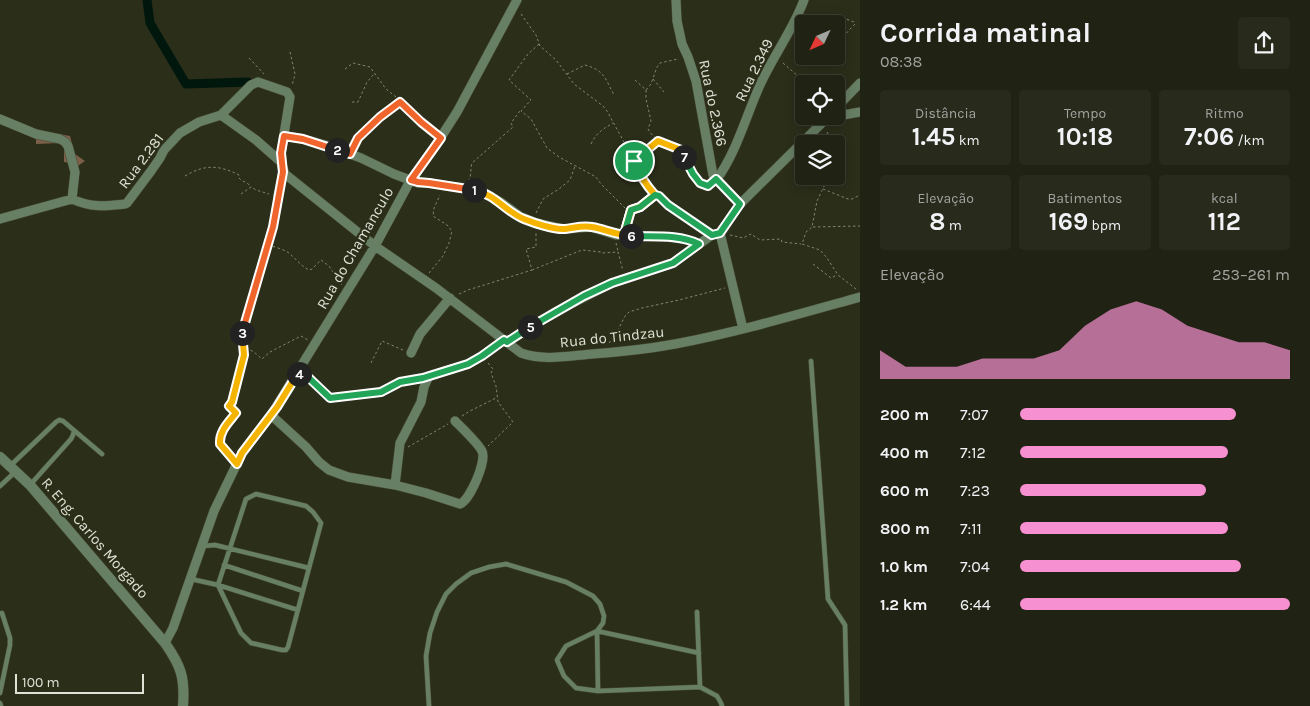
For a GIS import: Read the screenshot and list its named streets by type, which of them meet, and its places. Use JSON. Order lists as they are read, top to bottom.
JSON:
{
  "streets": {
    "street": [
      "Rua 2.349",
      "Rua do 2.366",
      "Rua 2.281",
      "Rua do Chamanculo",
      "Rua do Tindzau",
      "R. Eng. Carlos Morgado"
    ]
  },
  "crossings": [
    ["Rua 2.349", "Rua do 2.366"],
    ["Rua 2.281", "Rua do Tindzau"],
    ["Rua do Chamanculo", "Rua do Tindzau"],
    ["Rua do Chamanculo", "R. Eng. Carlos Morgado"]
  ],
  "scale_bar": "100 m",
  "north": "bottom left",
  "page": {
    "heading": ["Corrida matinal", "08:38"],
    "stats": [
      ["Distância", "1.45 km"],
      ["Tempo", "10:18"],
      ["Ritmo", "7:06 /km"],
      ["Elevação", "8 m"],
      ["Batimentos", "169 bpm"],
      ["kcal", "112"]
    ],
    "pins": [
      "2",
      "7",
      "1",
      "6",
      "5",
      "3",
      "4"
    ],
    "chart": ["Elevação", "253–261 m"],
    "list": [
      {
        "name": "200 m",
        "note": "7:07"
      },
      {
        "name": "400 m",
        "note": "7:12"
      },
      {
        "name": "600 m",
        "note": "7:23"
      },
      {
        "name": "800 m",
        "note": "7:11"
      },
      {
        "name": "1.0 km",
        "note": "7:04"
      },
      {
        "name": "1.2 km",
        "note": "6:44"
      }
    ],
    "scale": "100 m"
  }
}
